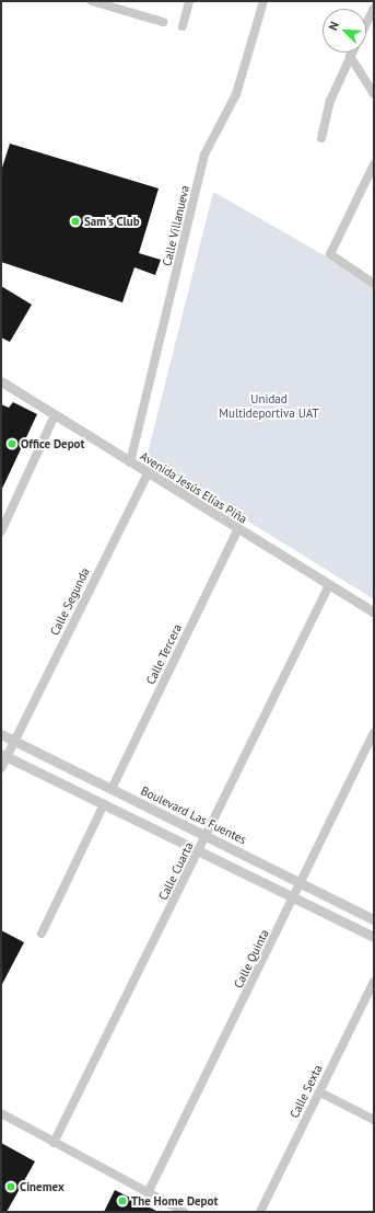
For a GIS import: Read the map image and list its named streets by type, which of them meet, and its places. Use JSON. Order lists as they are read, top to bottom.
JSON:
{
  "streets": {
    "street": [
      "Calle Villanueva",
      "Avenida Jesús Elías Piña",
      "Calle Segunda",
      "Calle Tercera",
      "Boulevard Las Fuentes",
      "Calle Cuarta",
      "Calle Quinta",
      "Calle Sexta"
    ]
  },
  "crossings": [
    ["Calle Villanueva", "Avenida Jesús Elías Piña"],
    ["Avenida Jesús Elías Piña", "Calle Segunda"],
    ["Avenida Jesús Elías Piña", "Calle Tercera"],
    ["Avenida Jesús Elías Piña", "Calle Cuarta"],
    ["Calle Segunda", "Boulevard Las Fuentes"],
    ["Calle Tercera", "Boulevard Las Fuentes"],
    ["Boulevard Las Fuentes", "Calle Cuarta"],
    ["Boulevard Las Fuentes", "Calle Quinta"]
  ],
  "parks": ["Unidad Multideportiva UAT"],
  "places": [
    "Sam's Club",
    "Office Depot",
    "Cinemex",
    "The Home Depot"
  ],
  "north": "top left"
}
